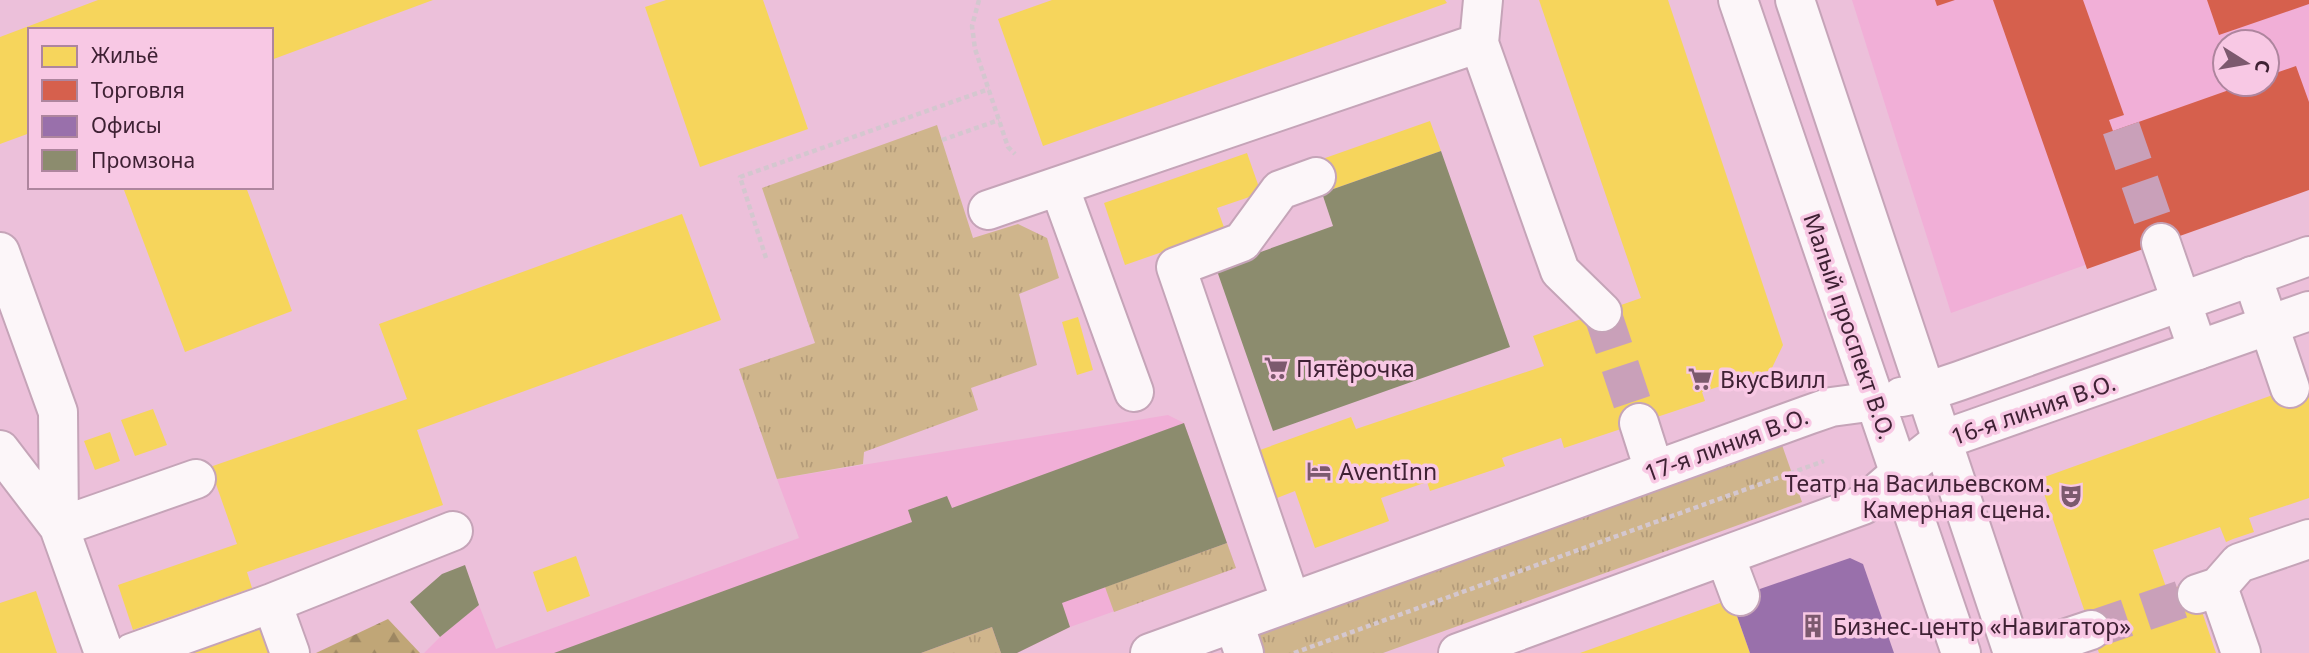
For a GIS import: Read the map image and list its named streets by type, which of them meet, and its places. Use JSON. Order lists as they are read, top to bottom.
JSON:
{
  "streets": {
    "main road": ["Малый проспект В.О.", "16-я линия В.О.", "17-я линия В.О."]
  },
  "crossings": [
    ["Малый проспект В.О.", "16-я линия В.О."],
    ["Малый проспект В.О.", "17-я линия В.О."]
  ],
  "places": {
    "supermarket": ["Пятёрочка", "ВкусВилл"],
    "hotel": ["AventInn"],
    "theatre": ["Театр на Васильевском. Камерная сцена."],
    "building": ["Бизнес-центр «Навигатор»"]
  },
  "legend": [
    "Жильё",
    "Торговля",
    "Офисы",
    "Промзона"
  ],
  "north": "right"
}
